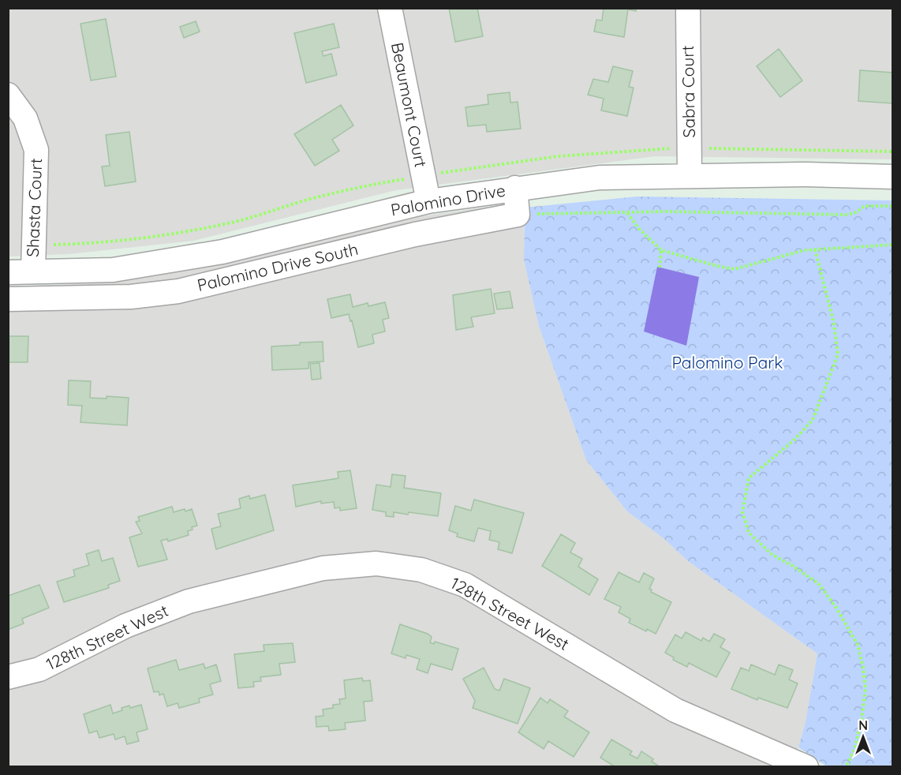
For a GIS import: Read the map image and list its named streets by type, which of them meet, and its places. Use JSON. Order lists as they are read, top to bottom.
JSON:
{
  "streets": {
    "street": [
      "Sabra Court",
      "Beaumont Court",
      "Palomino Drive",
      "Shasta Court",
      "Palomino Drive South",
      "128th Street West"
    ]
  },
  "crossings": [
    ["Sabra Court", "Palomino Drive"],
    ["Beaumont Court", "Palomino Drive"],
    ["Palomino Drive", "Shasta Court"]
  ],
  "parks": ["Palomino Park"],
  "north": "top"
}
